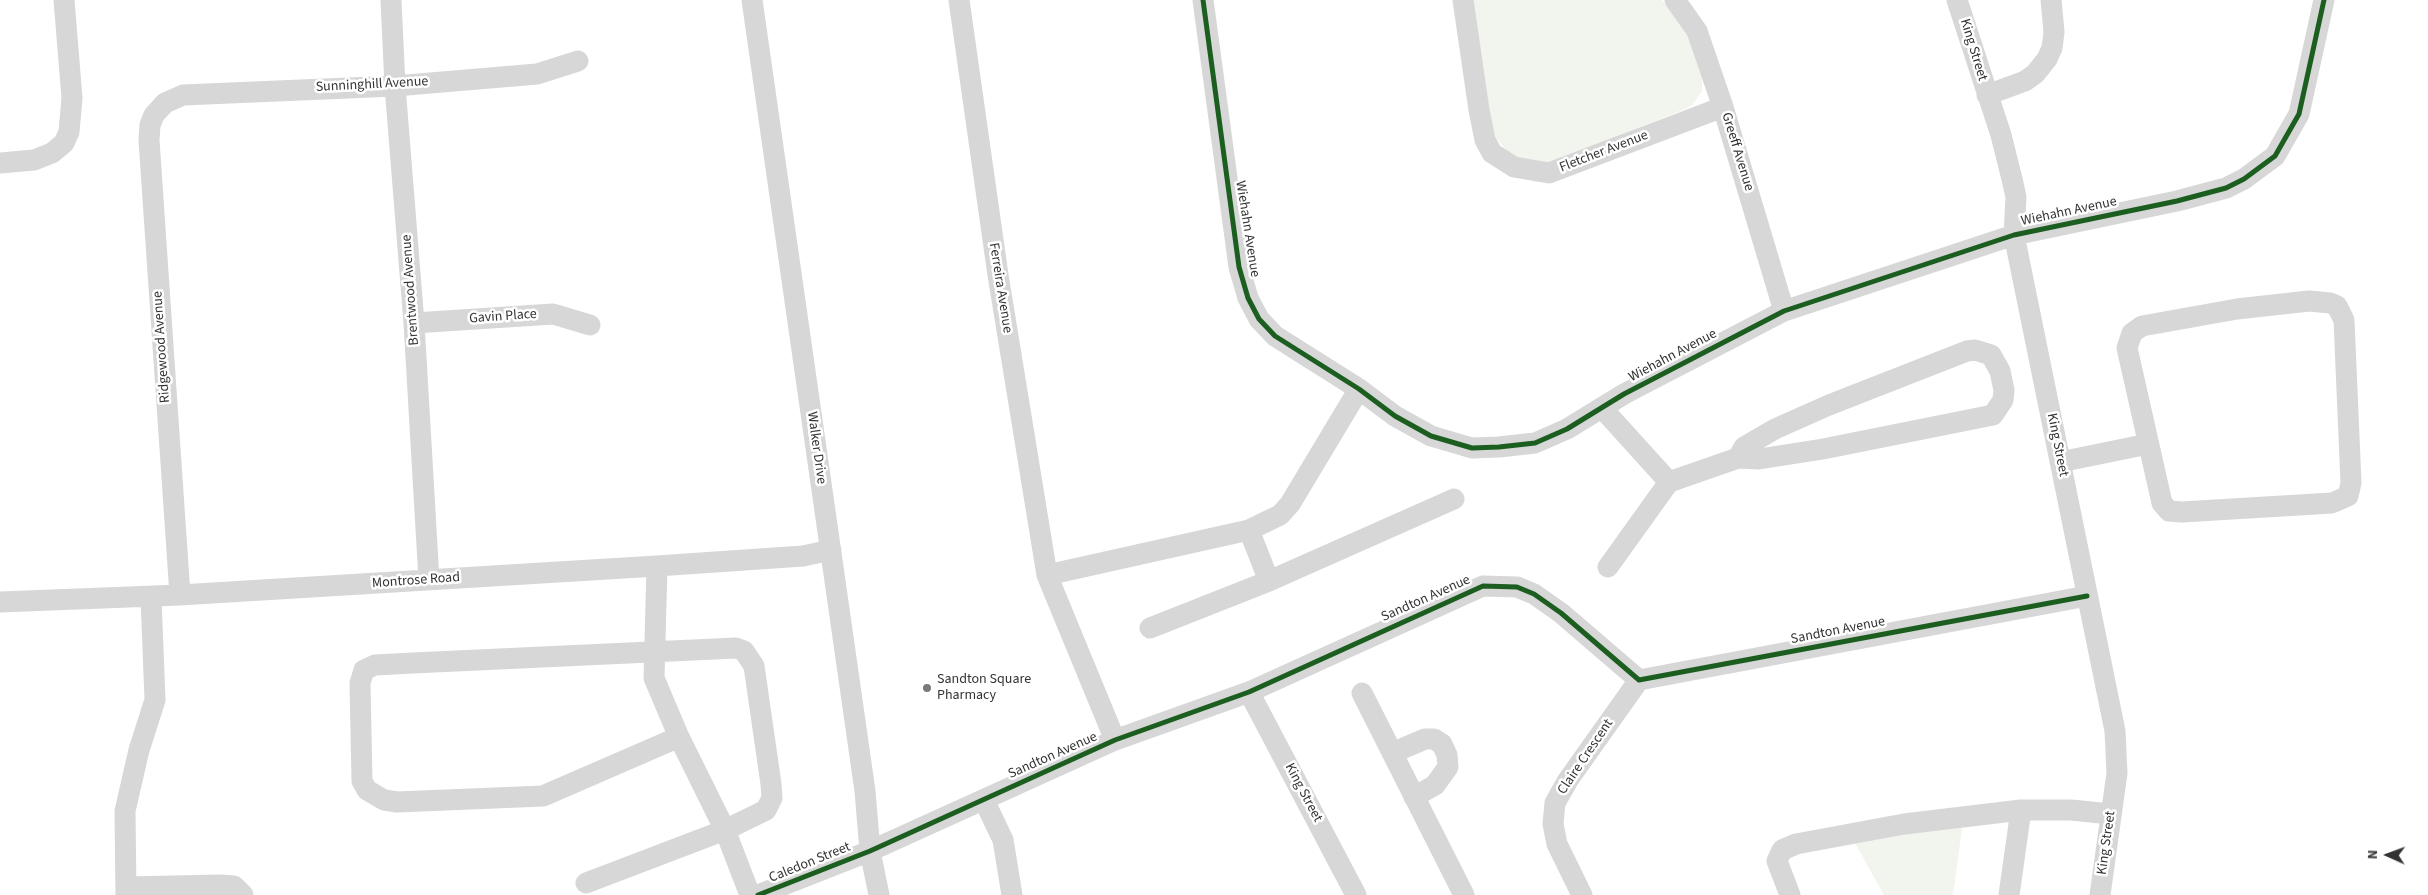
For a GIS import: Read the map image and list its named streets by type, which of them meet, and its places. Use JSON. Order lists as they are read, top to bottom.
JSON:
{
  "streets": {
    "street": [
      "King Street",
      "Sunninghill Avenue",
      "Fletcher Avenue",
      "Greeff Avenue",
      "Wiehahn Avenue",
      "Ferreira Avenue",
      "Brentwood Avenue",
      "Gavin Place",
      "Ridgewood Avenue",
      "Walker Drive",
      "Montrose Road",
      "Sandton Avenue",
      "Claire Crescent",
      "Caledon Street"
    ]
  },
  "crossings": [
    ["King Street", "Wiehahn Avenue"],
    ["King Street", "Sandton Avenue"],
    ["Sunninghill Avenue", "Brentwood Avenue"],
    ["Sunninghill Avenue", "Ridgewood Avenue"],
    ["Fletcher Avenue", "Greeff Avenue"],
    ["Greeff Avenue", "Wiehahn Avenue"],
    ["Ferreira Avenue", "Sandton Avenue"],
    ["Brentwood Avenue", "Gavin Place"],
    ["Brentwood Avenue", "Montrose Road"],
    ["Ridgewood Avenue", "Montrose Road"],
    ["Walker Drive", "Montrose Road"],
    ["Walker Drive", "Sandton Avenue"],
    ["Walker Drive", "Caledon Street"],
    ["Sandton Avenue", "Claire Crescent"],
    ["Sandton Avenue", "Caledon Street"]
  ],
  "places": ["Sandton Square Pharmacy"],
  "north": "left"
}
